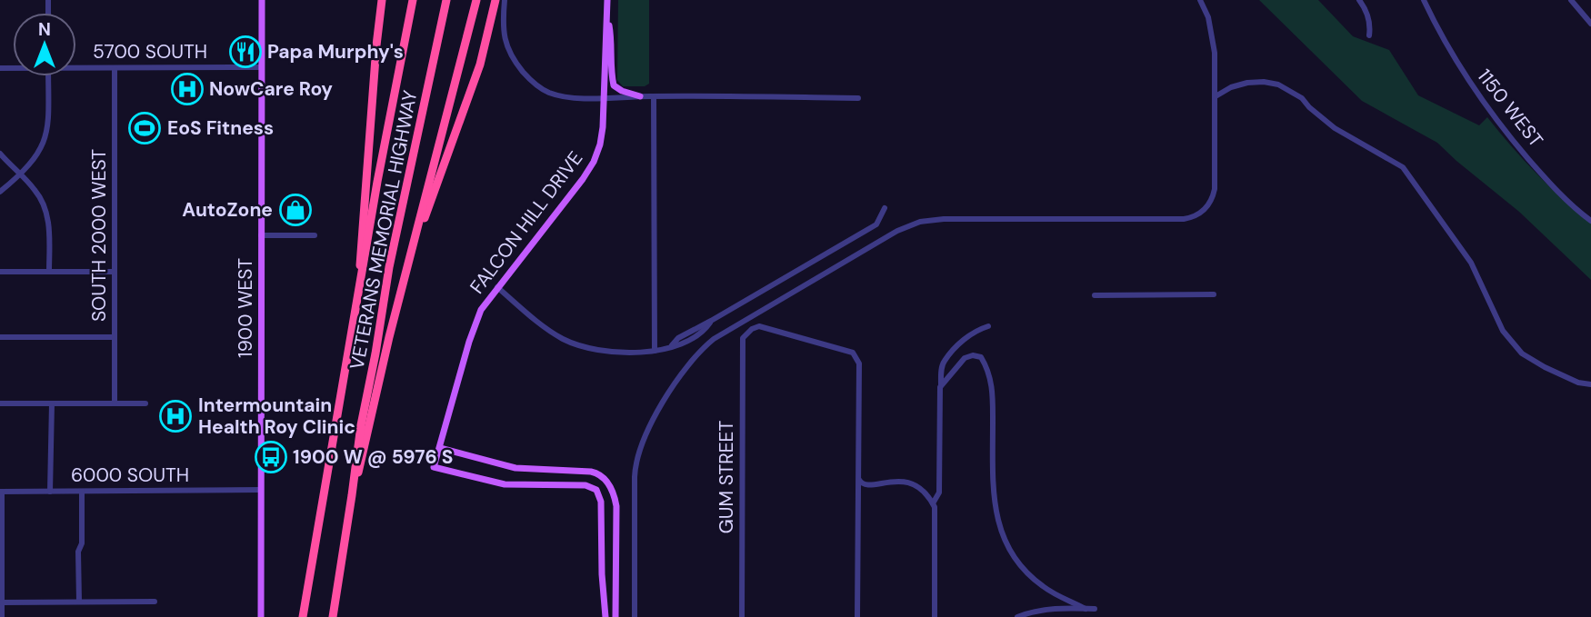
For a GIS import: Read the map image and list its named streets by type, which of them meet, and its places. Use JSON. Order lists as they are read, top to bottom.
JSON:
{
  "streets": {
    "highway": ["VETERANS MEMORIAL HIGHWAY"],
    "main road": ["FALCON HILL DRIVE", "1900 WEST"],
    "street": [
      "5700 SOUTH",
      "1150 WEST",
      "SOUTH 2000 WEST",
      "6000 SOUTH",
      "GUM STREET"
    ]
  },
  "crossings": [
    ["5700 SOUTH", "SOUTH 2000 WEST"],
    ["5700 SOUTH", "1900 WEST"],
    ["1900 WEST", "6000 SOUTH"]
  ],
  "places": {
    "restaurant": ["Papa Murphy's"],
    "hospital": ["NowCare Roy", "Intermountain Health Roy Clinic"],
    "sports": ["EoS Fitness"],
    "shop": ["AutoZone"],
    "bus stop": ["1900 W @ 5976 S"]
  },
  "north": "top"
}
